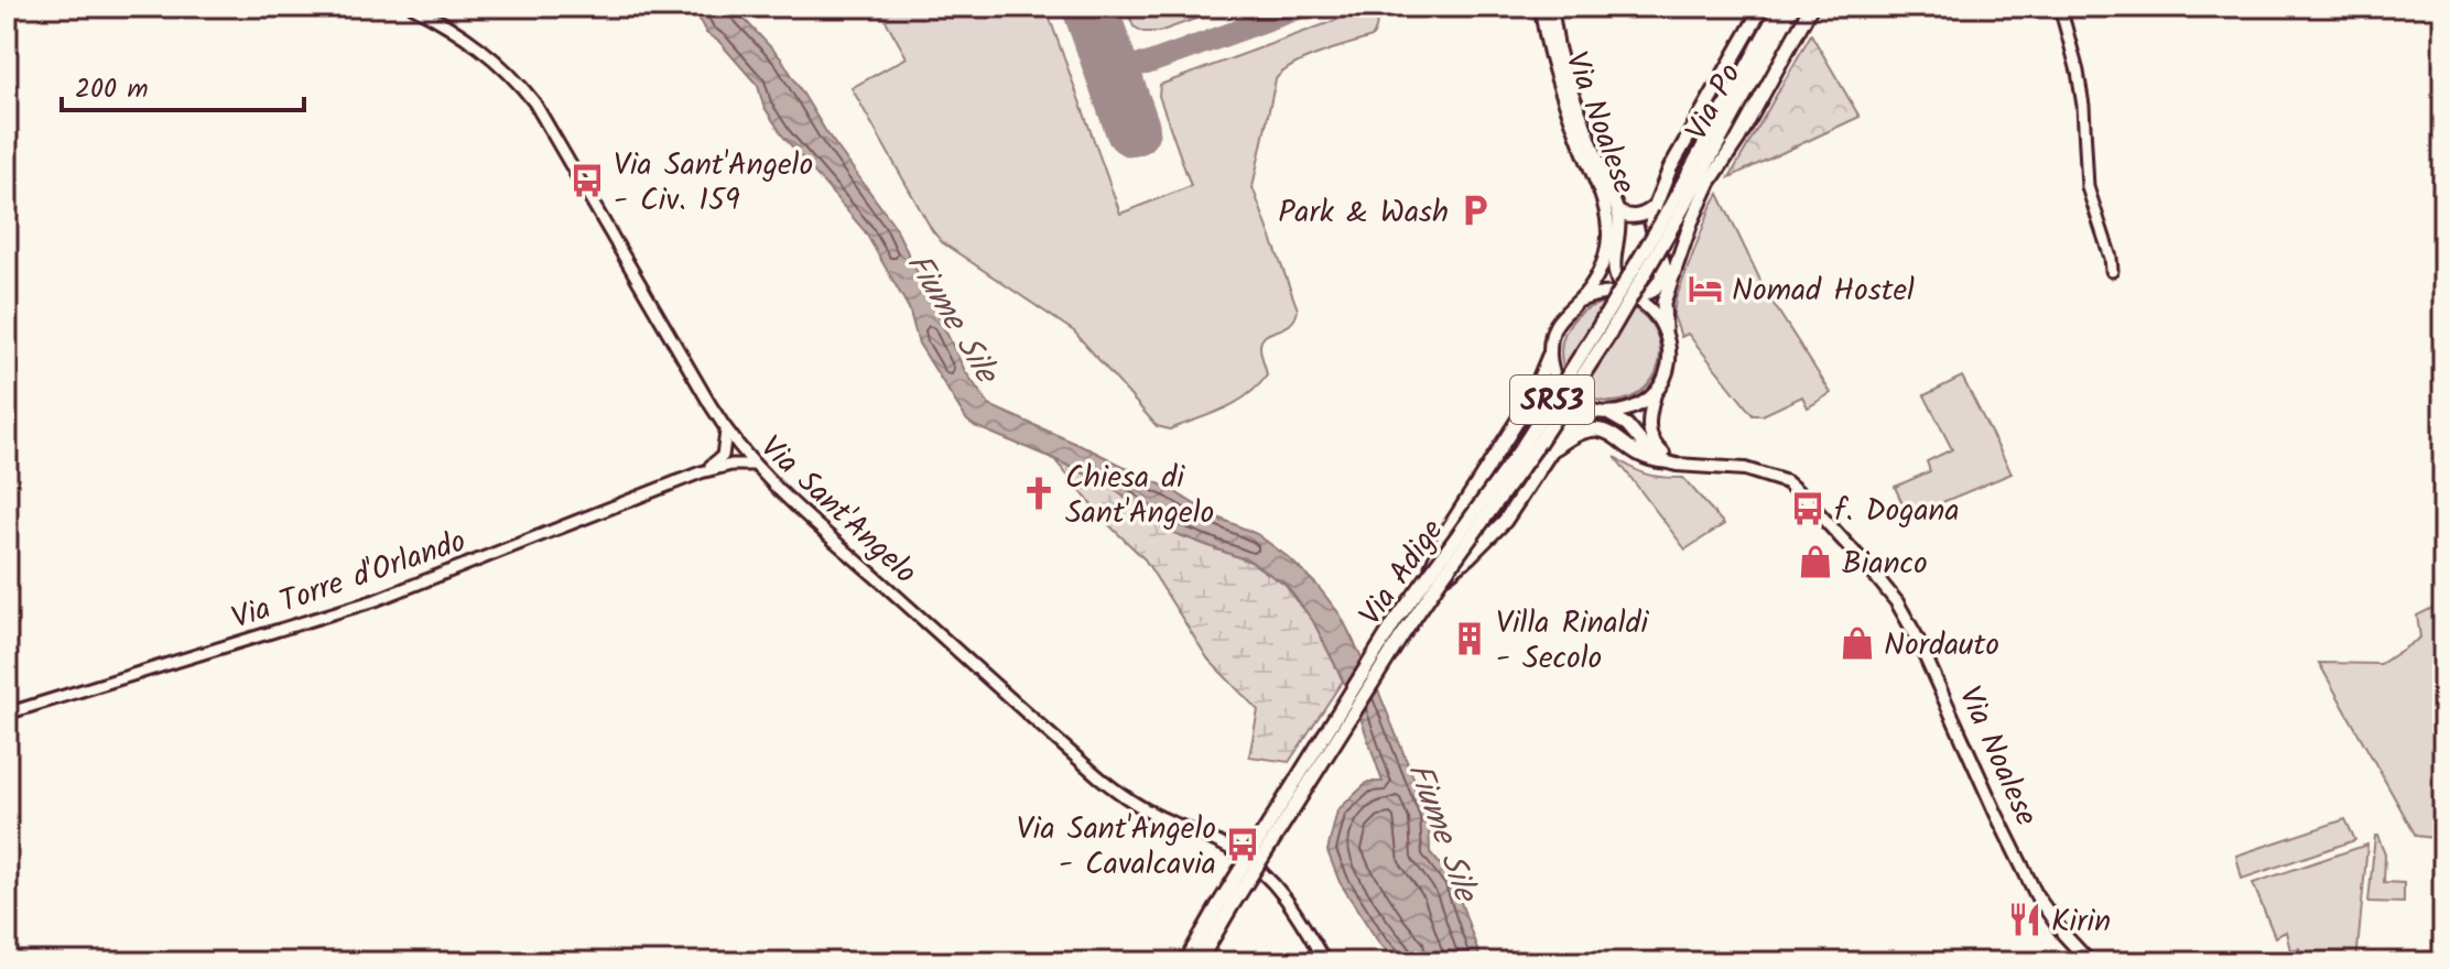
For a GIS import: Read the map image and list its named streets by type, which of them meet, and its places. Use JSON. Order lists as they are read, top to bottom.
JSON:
{
  "streets": {
    "highway": ["Via Po", "SR53", "Via Adige"],
    "main road": ["Via Noalese"],
    "street": ["Via Sant'Angelo", "Via Torre d'Orlando"]
  },
  "crossings": [
    ["Via Po", "Via Adige"],
    ["Via Sant'Angelo", "Via Torre d'Orlando"]
  ],
  "water": ["Fiume Sile"],
  "places": {
    "bus stop": ["Via Sant'Angelo - Civ. 159", "f. Dogana", "Via Sant'Angelo - Cavalcavia"],
    "parking": ["Park & Wash"],
    "hotel": ["Nomad Hostel"],
    "church": ["Chiesa di Sant'Angelo"],
    "shop": ["Bianco", "Nordauto"],
    "building": ["Villa Rinaldi - Secolo"],
    "restaurant": ["Kirin"]
  },
  "scale_bar": "200 m"
}
